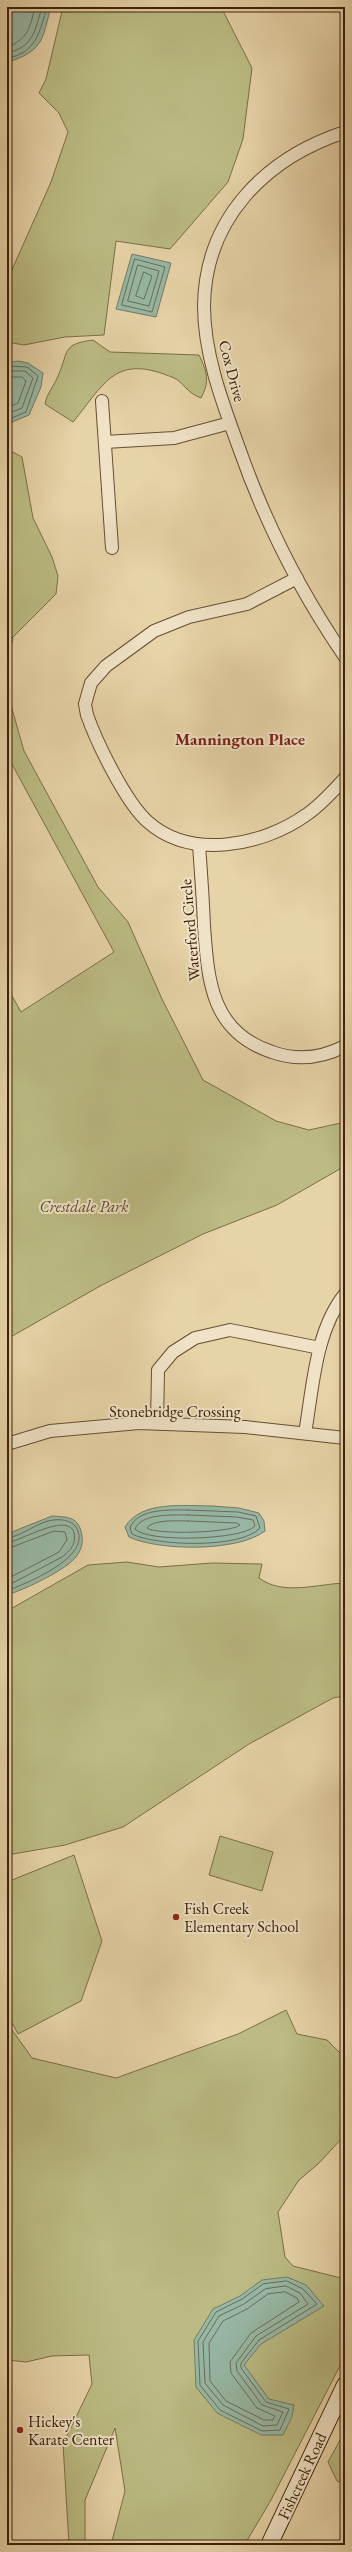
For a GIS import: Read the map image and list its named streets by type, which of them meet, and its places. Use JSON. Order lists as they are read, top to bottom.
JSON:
{
  "streets": {
    "main road": ["Fishcreek Road"],
    "street": ["Cox Drive", "Waterford Circle", "Stonebridge Crossing"]
  },
  "districts": ["Mannington Place"],
  "parks": ["Crestdale Park"],
  "places": ["Fish Creek Elementary School", "Hickey's Karate Center"]
}
